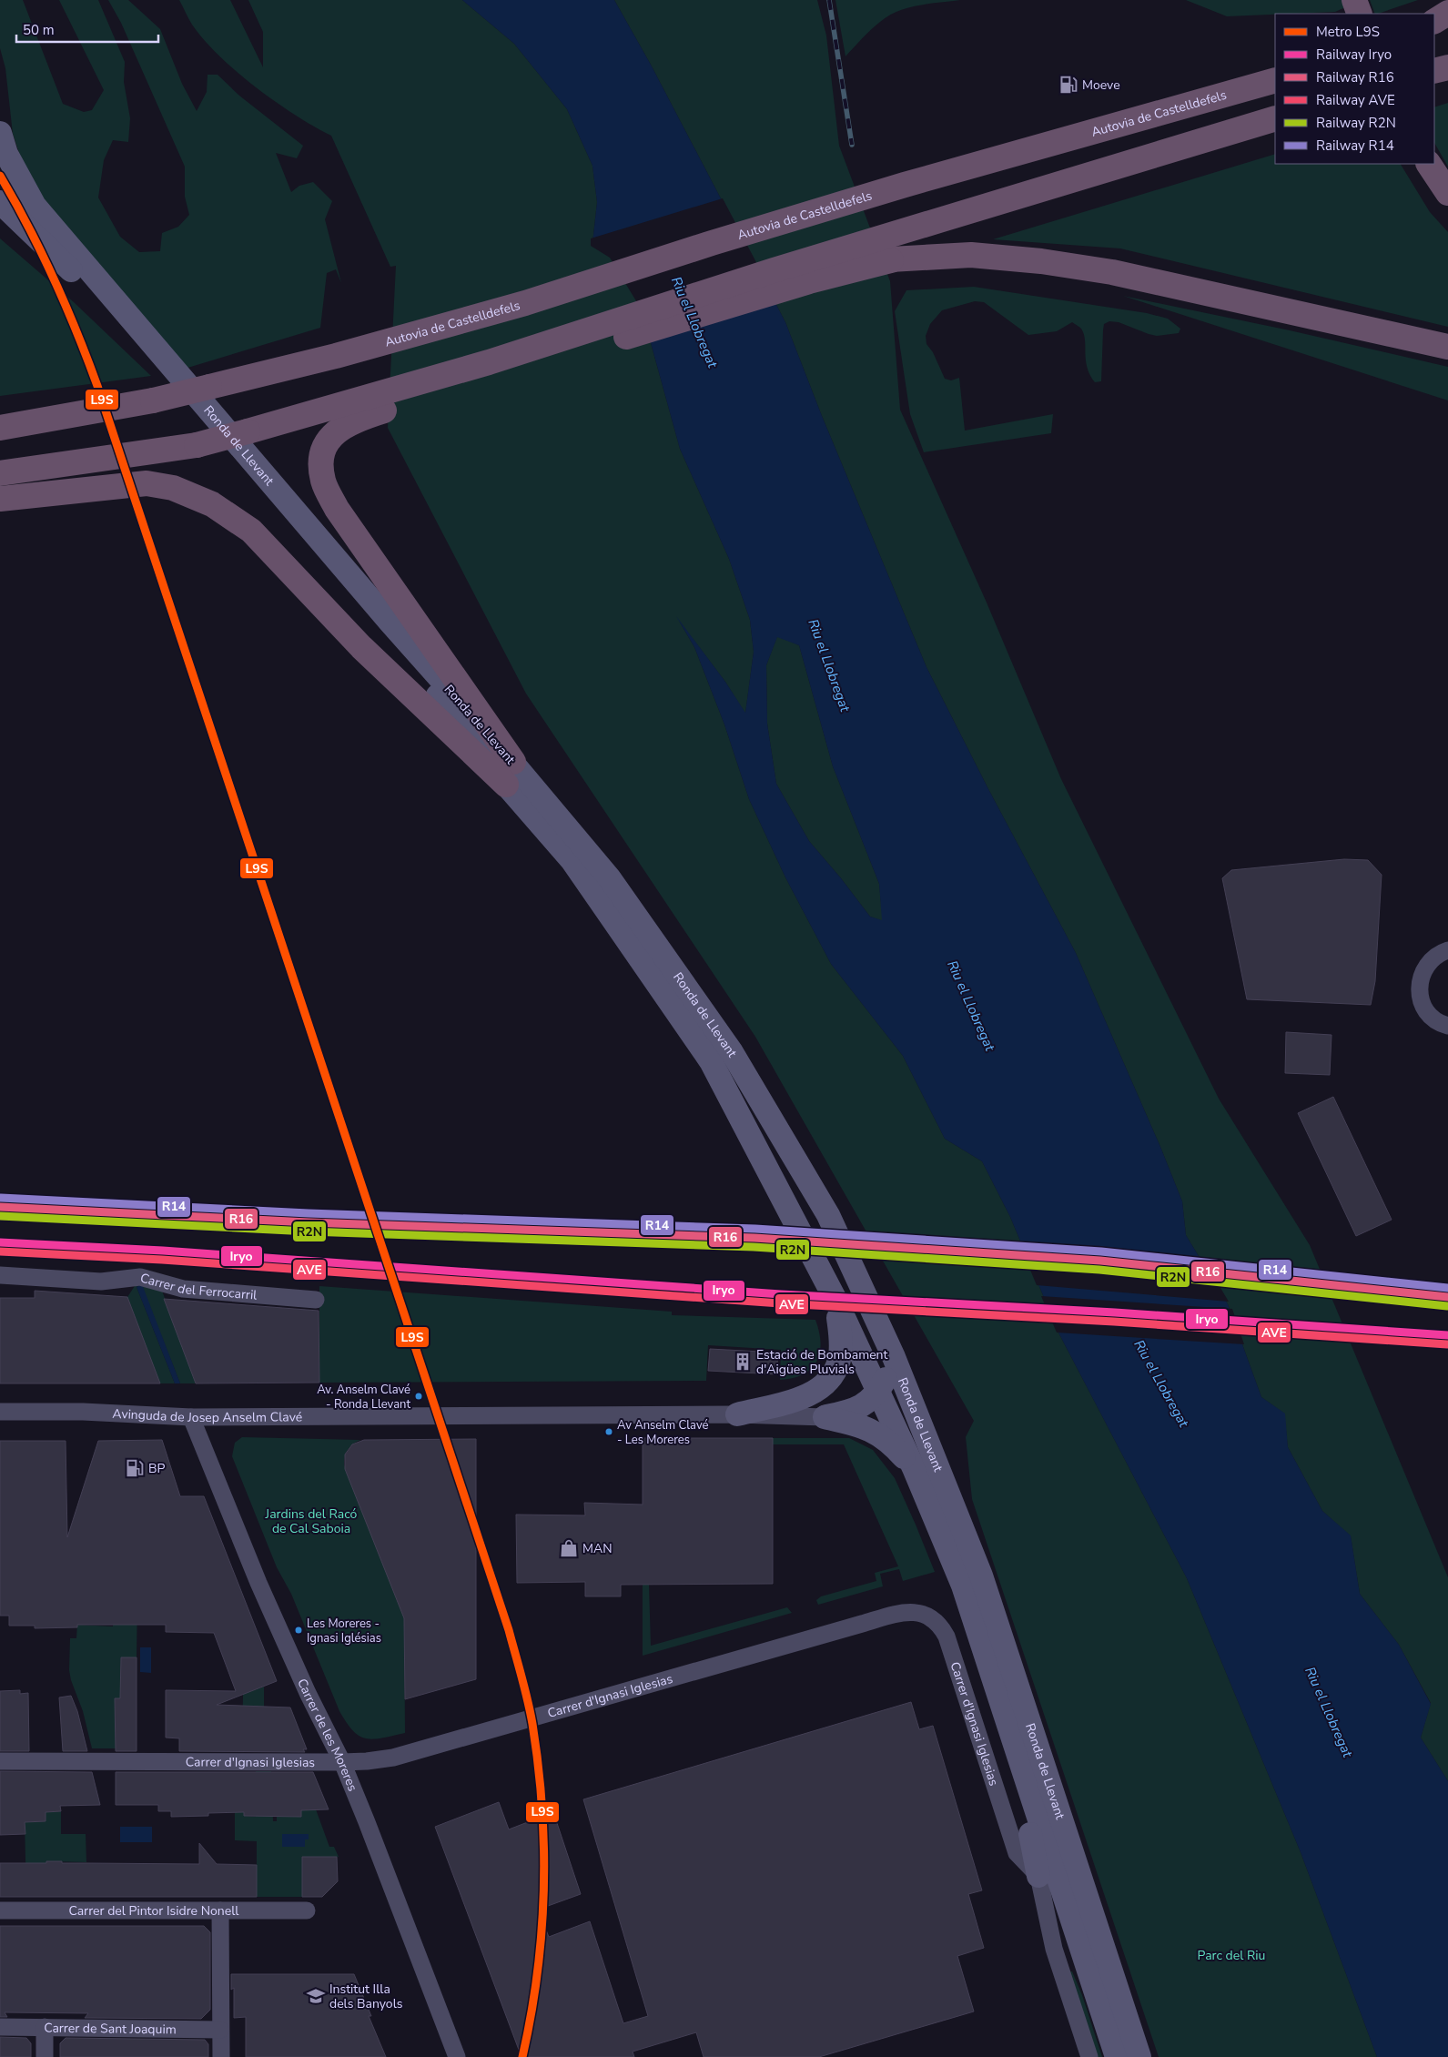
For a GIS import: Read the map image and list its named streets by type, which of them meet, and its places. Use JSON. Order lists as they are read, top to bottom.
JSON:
{
  "streets": {
    "highway": ["Autovia de Castelldefels"],
    "main road": ["Ronda de Llevant"],
    "street": [
      "Carrer del Ferrocarril",
      "Avinguda de Josep Anselm Clavé",
      "Carrer d'Ignasi Iglesias",
      "Carrer de les Moreres",
      "Carrer del Pintor Isidre Nonell",
      "Carrer de Sant Joaquim"
    ]
  },
  "crossings": [
    ["Avinguda de Josep Anselm Clavé", "Carrer de les Moreres"],
    ["Carrer d'Ignasi Iglesias", "Carrer de les Moreres"]
  ],
  "water": ["Riu el Llobregat"],
  "parks": ["Jardins del Racó de Cal Saboia", "Parc del Riu"],
  "places": {
    "fuel station": ["Moeve", "BP"],
    "building": ["Estació de Bombament d'Aigües Pluvials"],
    "other": ["Av. Anselm Clavé - Ronda Llevant", "Av Anselm Clavé - Les Moreres", "Les Moreres - Ignasi Iglésias"],
    "shop": ["MAN"],
    "school or university": ["Institut Illa dels Banyols"]
  },
  "lines": [
    "metro line L9S",
    "rail line R14",
    "rail line R16",
    "rail line R2N",
    "rail line Iryo",
    "rail line AVE"
  ],
  "legend": [
    "Metro L9S",
    "Railway Iryo",
    "Railway R16",
    "Railway AVE",
    "Railway R2N",
    "Railway R14"
  ],
  "scale_bar": "50 m"
}
